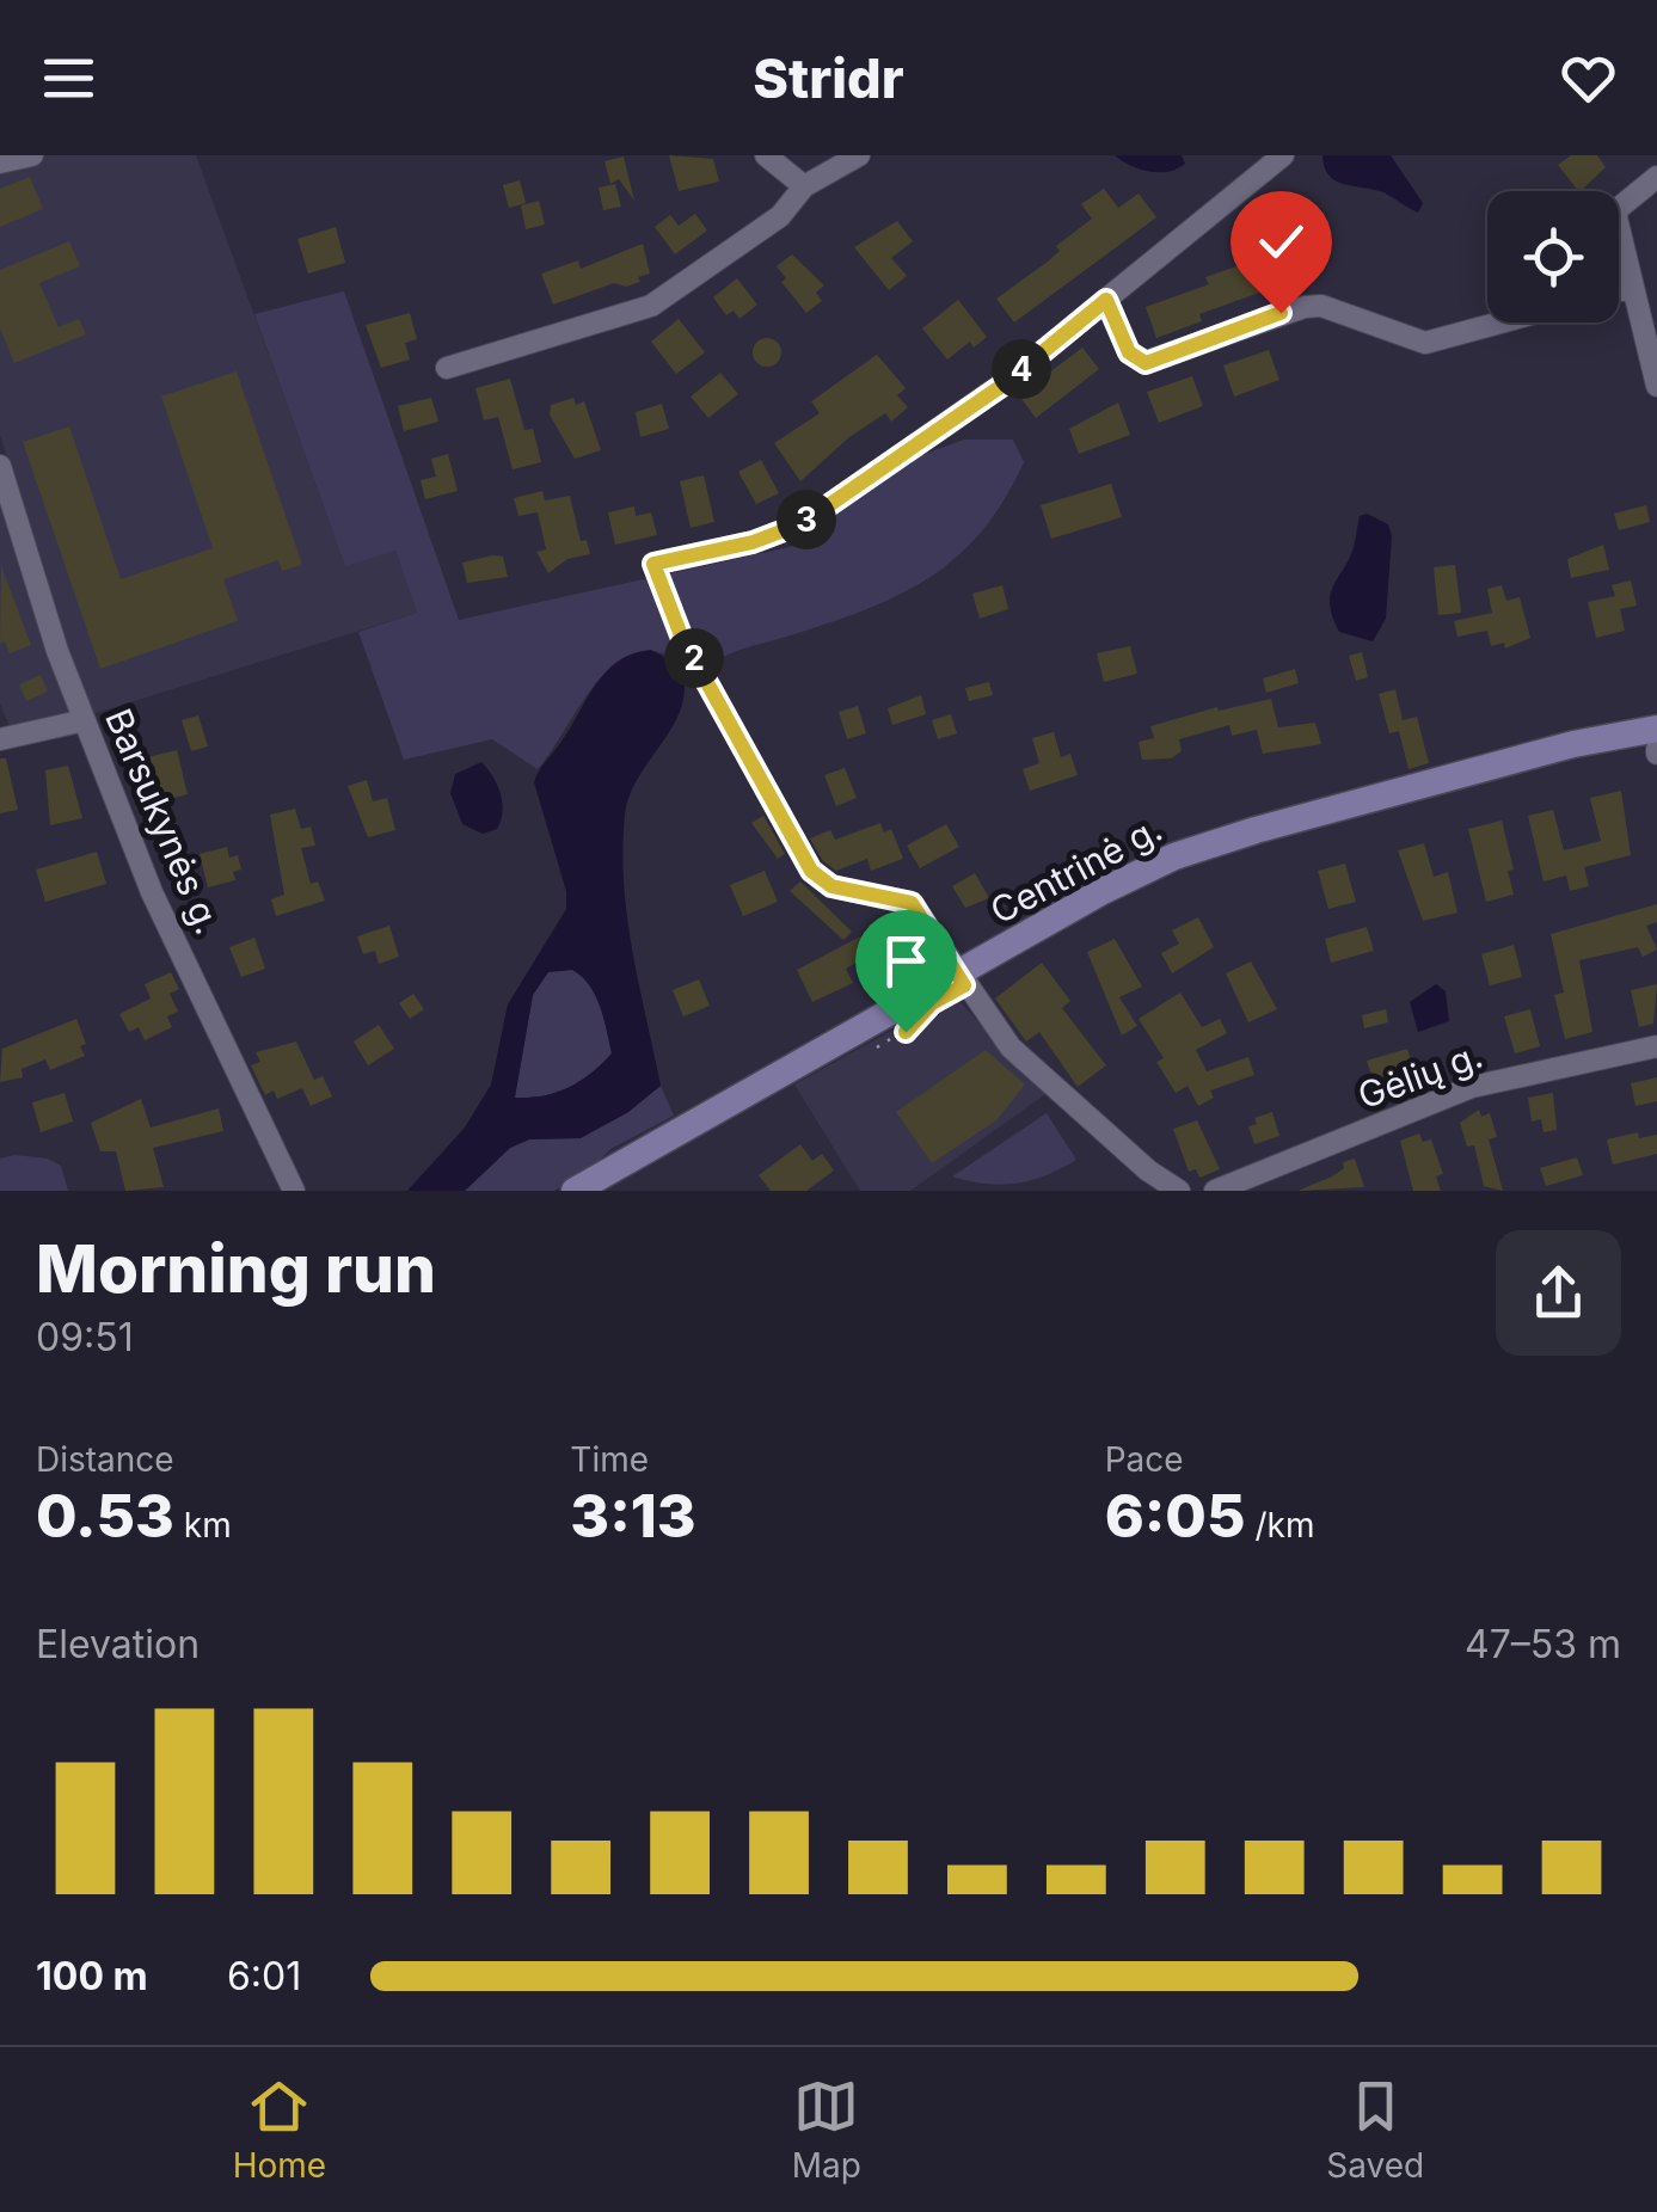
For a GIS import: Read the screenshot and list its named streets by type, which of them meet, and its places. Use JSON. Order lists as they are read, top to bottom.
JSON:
{
  "streets": {
    "main road": ["Centrinė g."],
    "street": ["Barsukynės g.", "Gėlių g."]
  },
  "page": {
    "header": "Stridr",
    "pins": ["4", "3", "2"],
    "heading": ["Morning run", "09:51"],
    "stats": [
      ["Distance", "0.53 km"],
      ["Time", "3:13"],
      ["Pace", "6:05 /km"]
    ],
    "chart": ["Elevation", "47–53 m"],
    "list": [
      {
        "name": "100 m",
        "note": "6:01"
      }
    ],
    "tabs": ["Home", "Map", "Saved"]
  }
}
